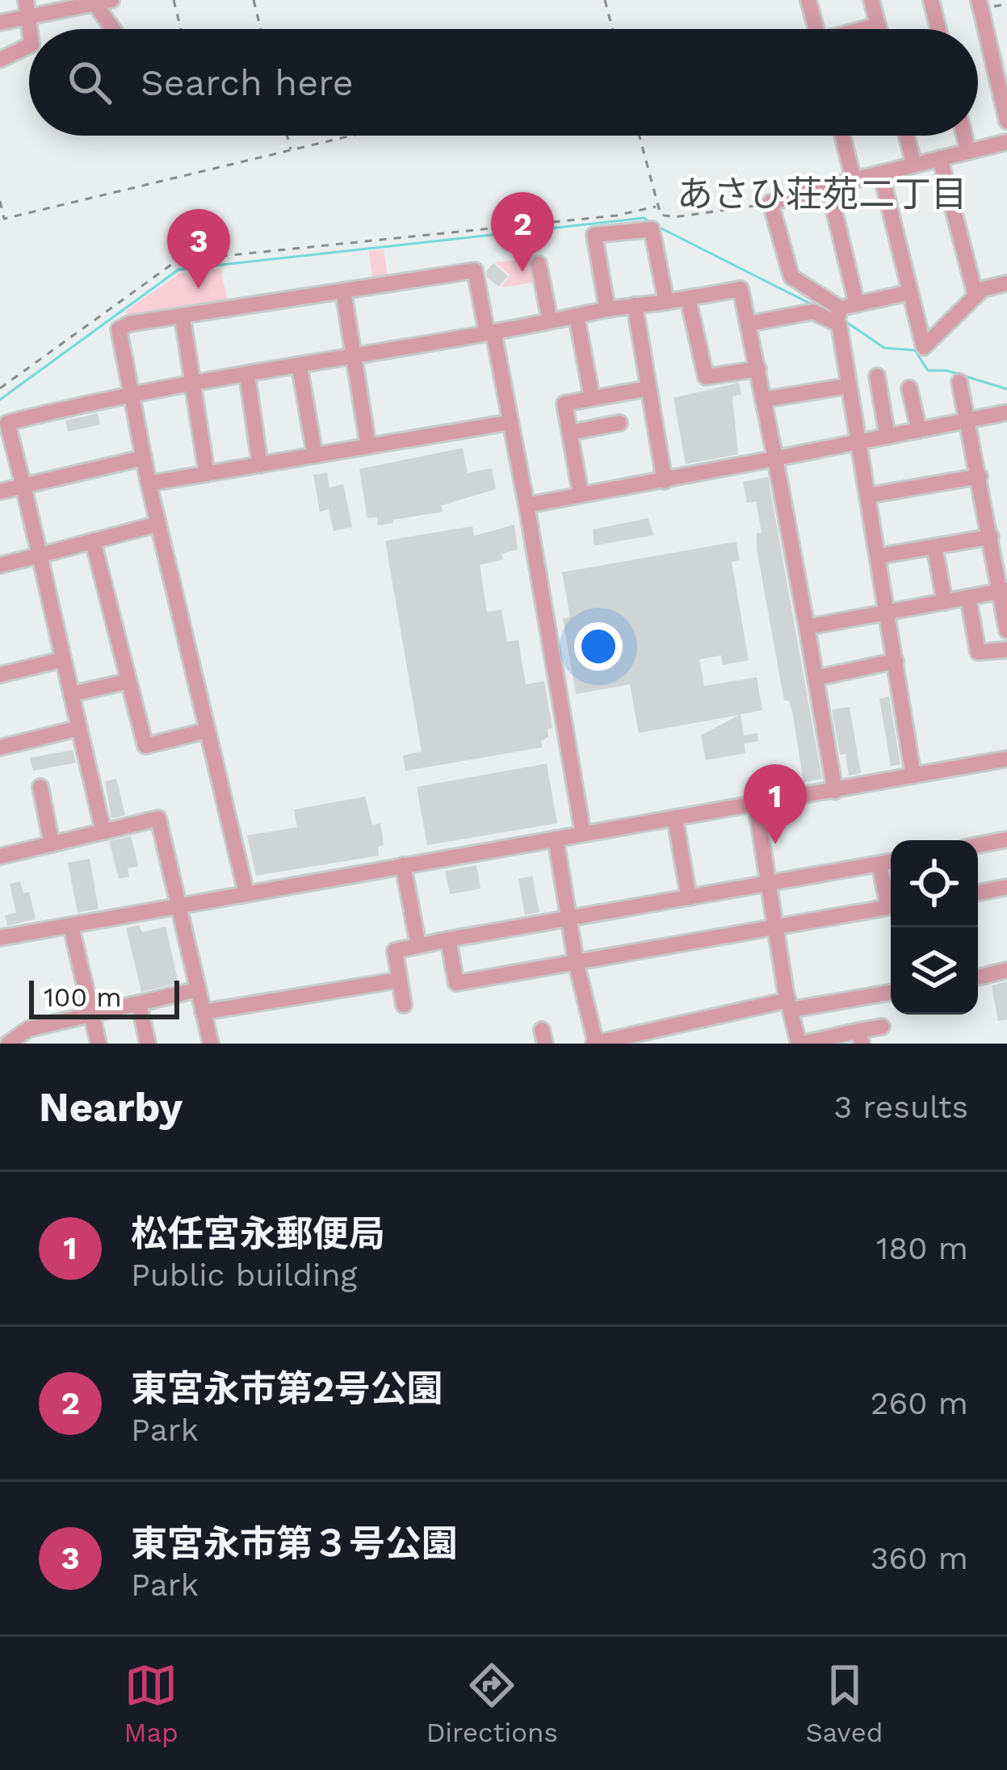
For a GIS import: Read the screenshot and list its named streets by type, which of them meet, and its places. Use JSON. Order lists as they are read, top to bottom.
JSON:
{
  "districts": ["あさひ荘苑二丁目"],
  "scale_bar": "100 m",
  "page": {
    "search": "Search here",
    "pins": ["2", "3", "1"],
    "scale": "100 m",
    "heading": ["Nearby", "3 results"],
    "list": [
      {
        "mark": "1",
        "name": "松任宮永郵便局",
        "note": "Public building",
        "value": "180 m"
      },
      {
        "mark": "2",
        "name": "東宮永市第2号公園",
        "note": "Park",
        "value": "260 m"
      },
      {
        "mark": "3",
        "name": "東宮永市第３号公園",
        "note": "Park",
        "value": "360 m"
      }
    ],
    "nav": ["Map", "Directions", "Saved"]
  }
}
